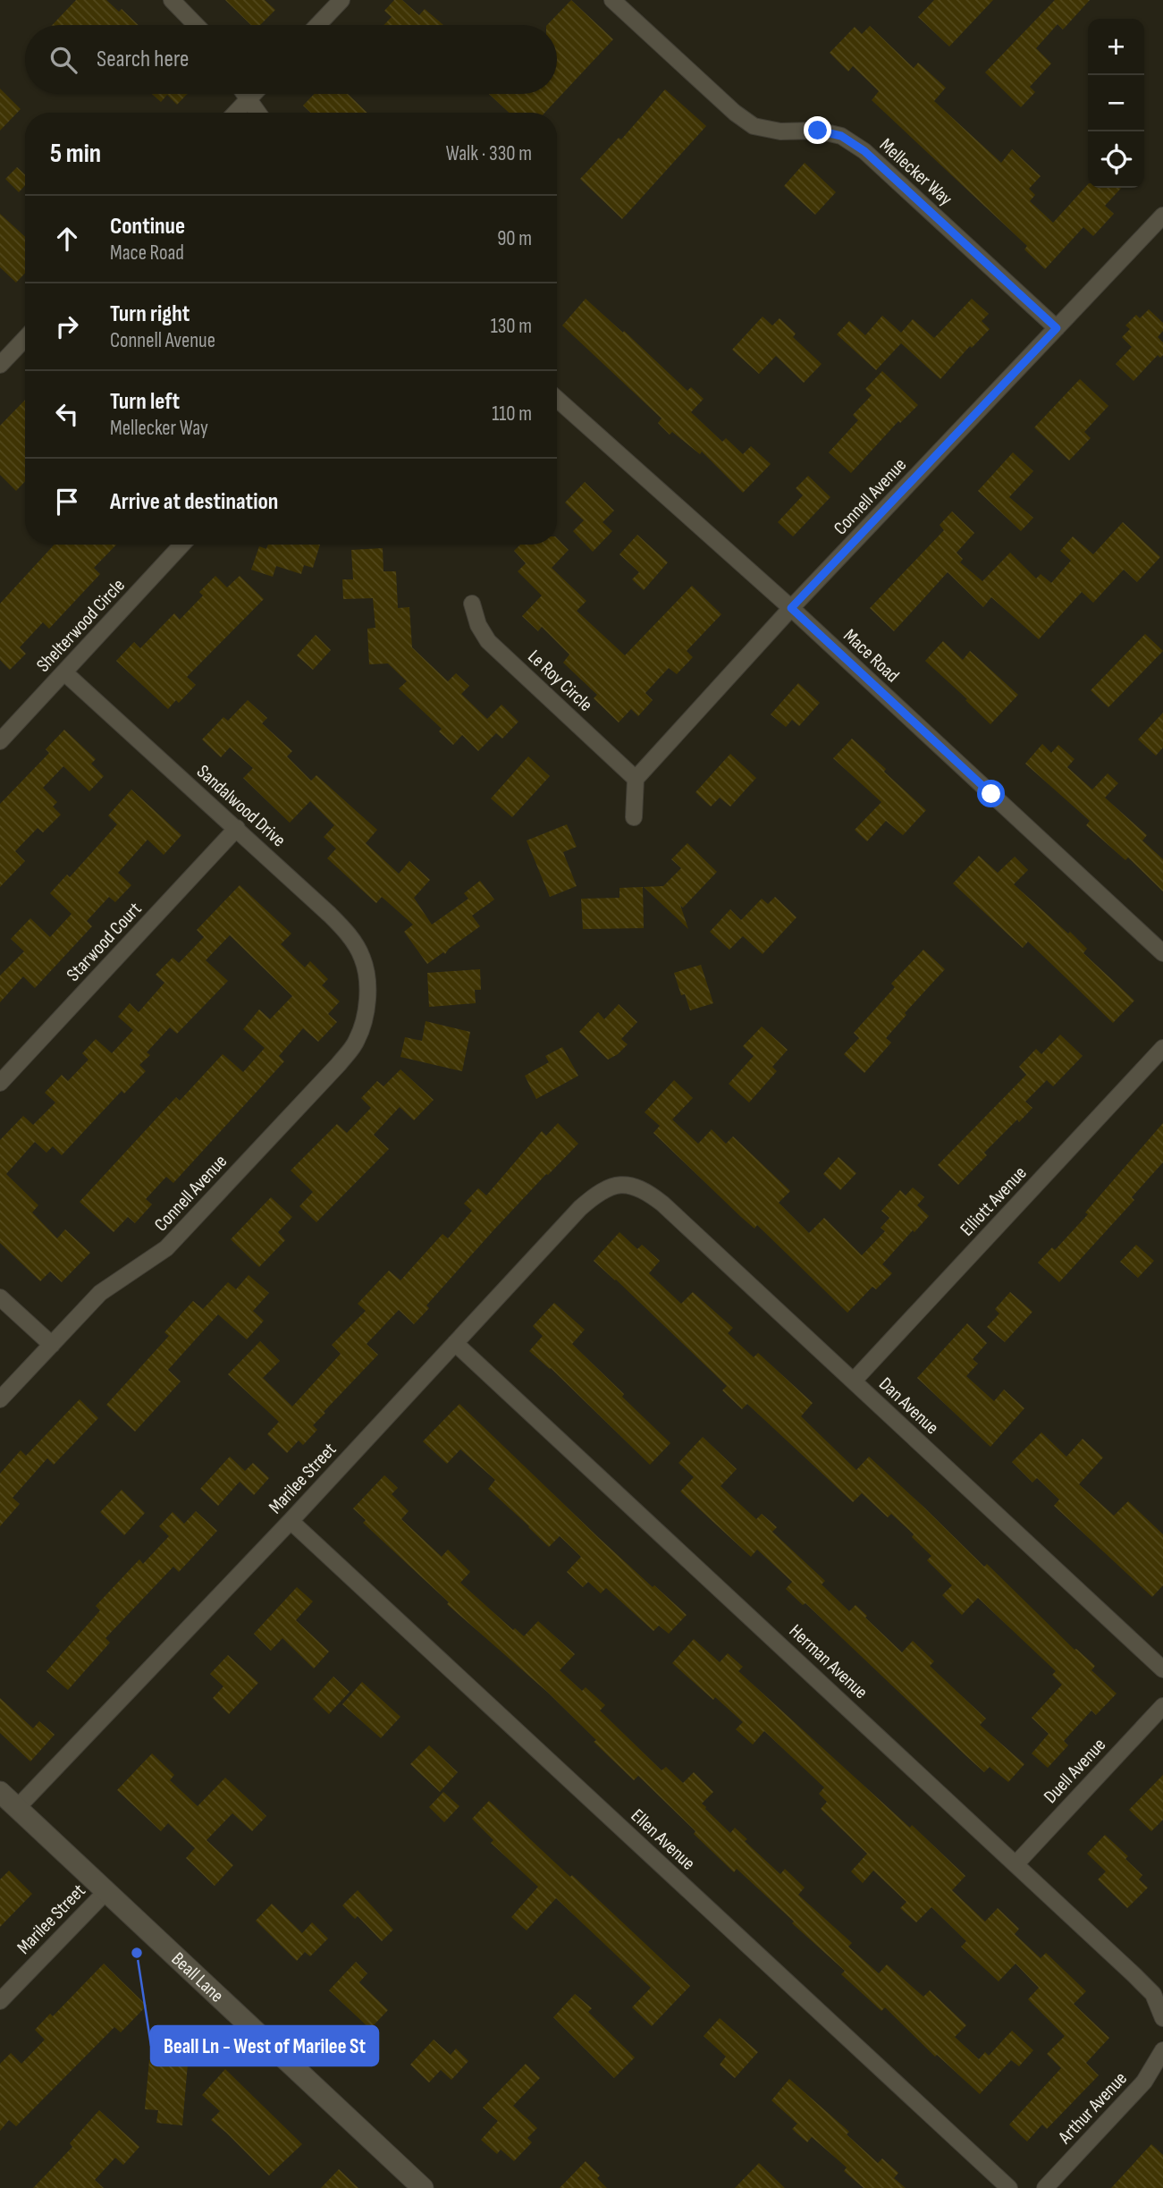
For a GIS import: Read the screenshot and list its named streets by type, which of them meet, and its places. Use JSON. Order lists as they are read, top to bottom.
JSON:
{
  "streets": {
    "street": [
      "Mellecker Way",
      "Connell Avenue",
      "Shelterwood Circle",
      "Mace Road",
      "Le Roy Circle",
      "Sandalwood Drive",
      "Starwood Court",
      "Elliott Avenue",
      "Dan Avenue",
      "Marilee Street",
      "Herman Avenue",
      "Duell Avenue",
      "Ellen Avenue",
      "Beall Lane",
      "Arthur Avenue"
    ]
  },
  "crossings": [
    ["Mellecker Way", "Connell Avenue"],
    ["Connell Avenue", "Mace Road"],
    ["Connell Avenue", "Le Roy Circle"],
    ["Connell Avenue", "Sandalwood Drive"],
    ["Shelterwood Circle", "Sandalwood Drive"],
    ["Sandalwood Drive", "Starwood Court"],
    ["Elliott Avenue", "Dan Avenue"],
    ["Dan Avenue", "Marilee Street"],
    ["Marilee Street", "Herman Avenue"],
    ["Marilee Street", "Ellen Avenue"],
    ["Marilee Street", "Beall Lane"],
    ["Herman Avenue", "Duell Avenue"]
  ],
  "places": ["Beall Ln - West of Marilee St"],
  "page": {
    "map_buttons": ["+", "−"],
    "search": "Search here",
    "heading": ["5 min", "Walk · 330 m"],
    "list": [
      ["Continue", "Mace Road", "90 m"],
      ["Turn right", "Connell Avenue", "130 m"],
      ["Turn left", "Mellecker Way", "110 m"],
      "Arrive at destination"
    ]
  }
}
